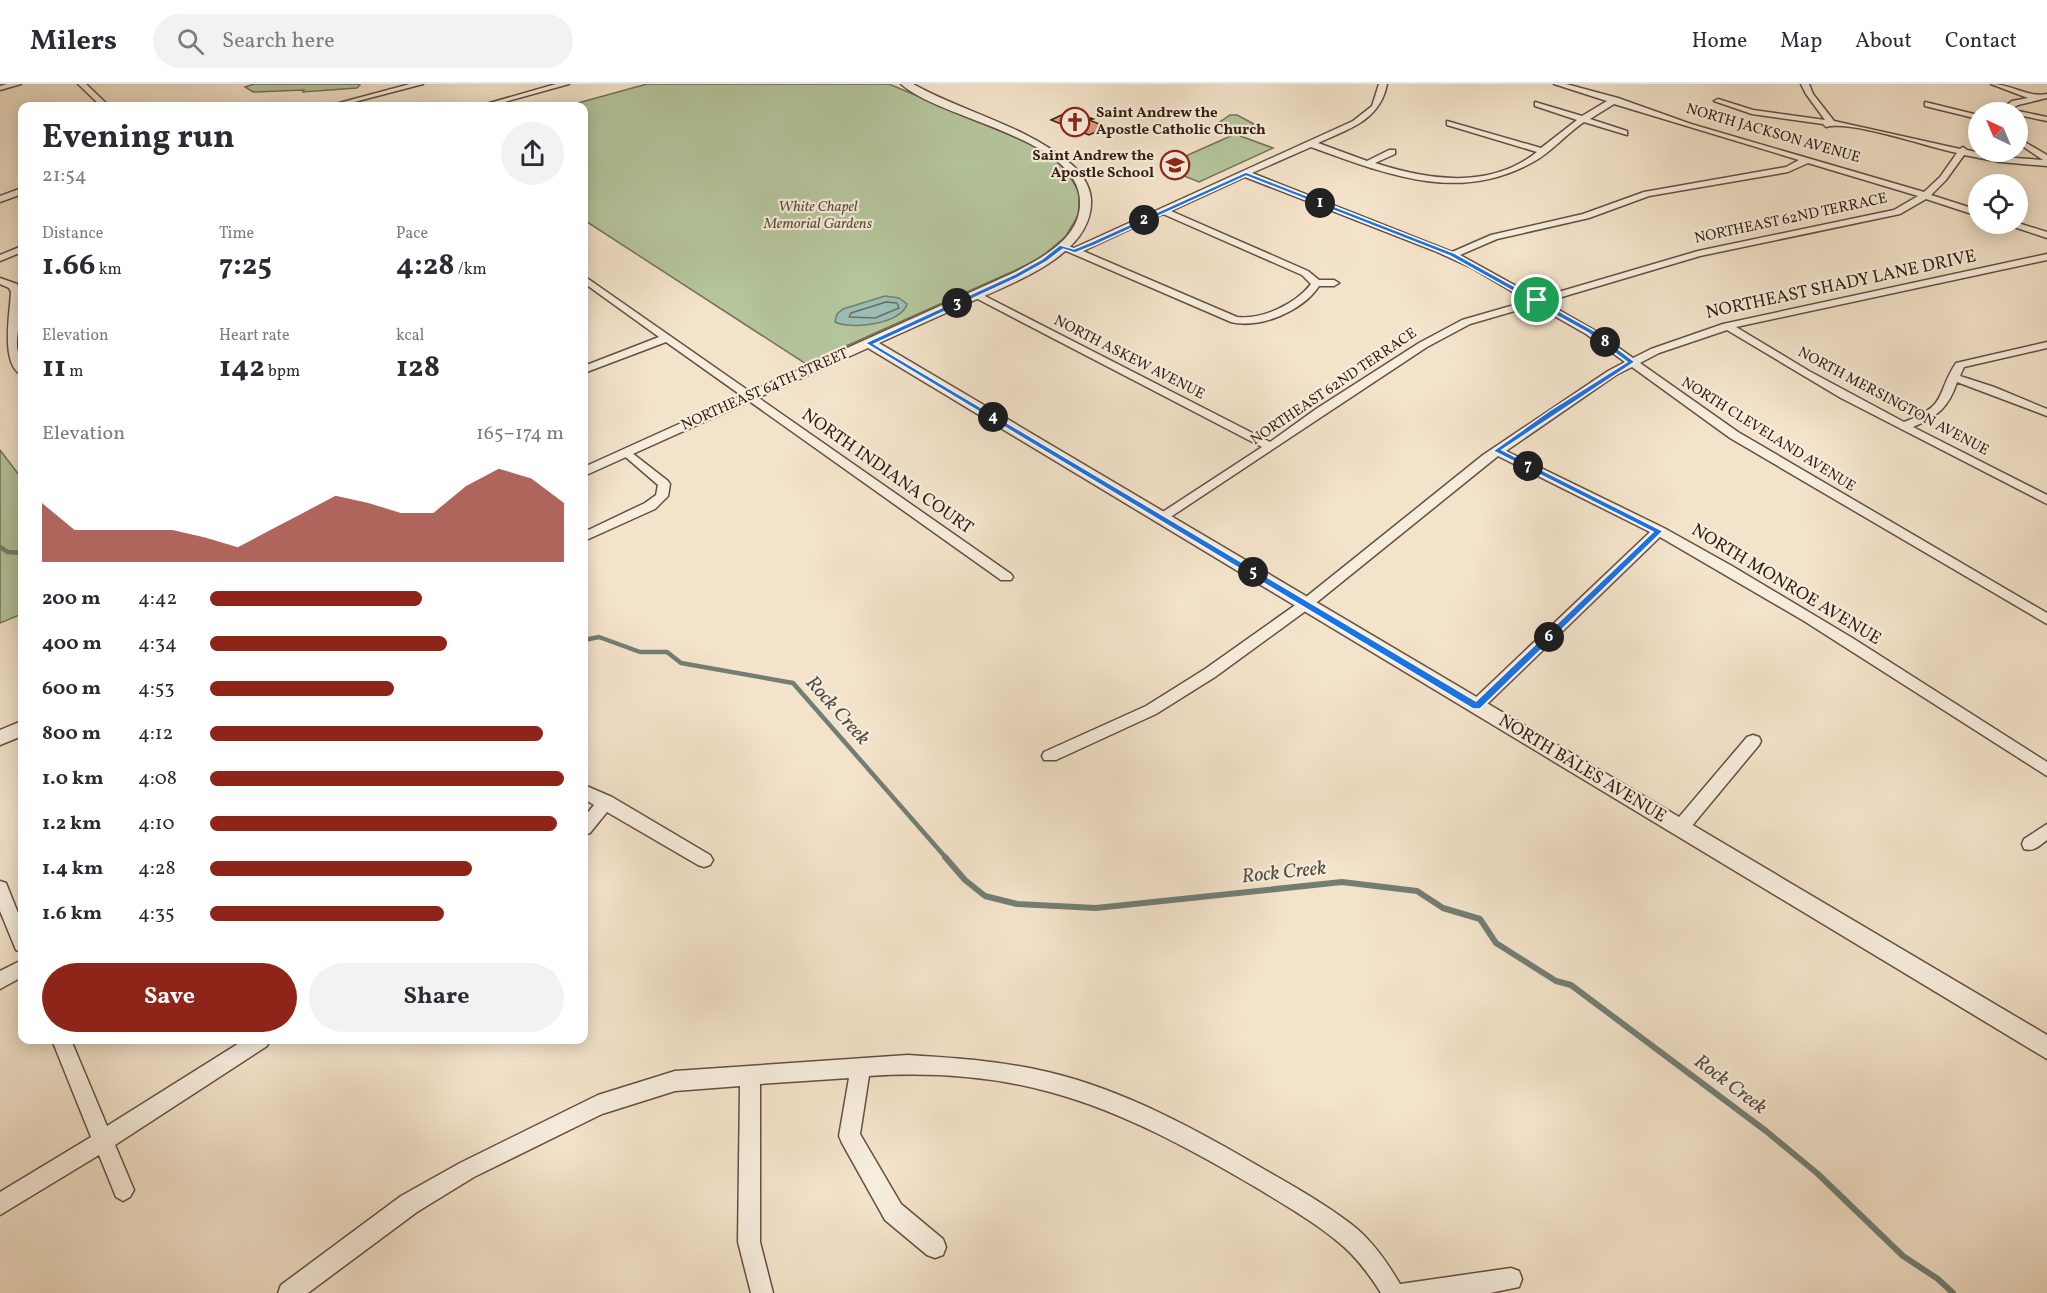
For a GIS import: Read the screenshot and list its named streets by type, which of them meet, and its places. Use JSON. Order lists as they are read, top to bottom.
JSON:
{
  "streets": {
    "street": [
      "NORTH JACKSON AVENUE",
      "NORTHEAST 62ND TERRACE",
      "NORTHEAST SHADY LANE DRIVE",
      "NORTH ASKEW AVENUE",
      "NORTHEAST 64TH STREET",
      "NORTH MERSINGTON AVENUE",
      "NORTH CLEVELAND AVENUE",
      "NORTH INDIANA COURT",
      "NORTH MONROE AVENUE",
      "NORTH BALES AVENUE"
    ]
  },
  "crossings": [
    ["NORTH JACKSON AVENUE", "NORTHEAST 62ND TERRACE"],
    ["NORTHEAST 62ND TERRACE", "NORTH ASKEW AVENUE"],
    ["NORTHEAST 62ND TERRACE", "NORTH CLEVELAND AVENUE"],
    ["NORTHEAST 62ND TERRACE", "NORTH BALES AVENUE"],
    ["NORTHEAST SHADY LANE DRIVE", "NORTH MERSINGTON AVENUE"],
    ["NORTHEAST SHADY LANE DRIVE", "NORTH CLEVELAND AVENUE"],
    ["NORTHEAST SHADY LANE DRIVE", "NORTH MONROE AVENUE"],
    ["NORTHEAST SHADY LANE DRIVE", "NORTH BALES AVENUE"],
    ["NORTH ASKEW AVENUE", "NORTHEAST 64TH STREET"],
    ["NORTHEAST 64TH STREET", "NORTH CLEVELAND AVENUE"],
    ["NORTHEAST 64TH STREET", "NORTH INDIANA COURT"],
    ["NORTHEAST 64TH STREET", "NORTH BALES AVENUE"]
  ],
  "water": ["Rock Creek"],
  "parks": ["White Chapel Memorial Gardens"],
  "places": {
    "church": ["Saint Andrew the Apostle Catholic Church"],
    "school or university": ["Saint Andrew the Apostle School"]
  },
  "north": "top left",
  "page": {
    "header": "Milers",
    "search": "Search here",
    "nav": [
      "Home",
      "Map",
      "About",
      "Contact"
    ],
    "heading": ["Evening run", "21:54"],
    "pins": [
      "1",
      "2",
      "3",
      "8",
      "4",
      "7",
      "5",
      "6"
    ],
    "stats": [
      ["Distance", "1.66 km"],
      ["Time", "7:25"],
      ["Pace", "4:28 /km"],
      ["Elevation", "11 m"],
      ["Heart rate", "142 bpm"],
      ["kcal", "128"]
    ],
    "chart": ["Elevation", "165–174 m"],
    "list": [
      {
        "name": "200 m",
        "note": "4:42"
      },
      {
        "name": "400 m",
        "note": "4:34"
      },
      {
        "name": "600 m",
        "note": "4:53"
      },
      {
        "name": "800 m",
        "note": "4:12"
      },
      {
        "name": "1.0 km",
        "note": "4:08"
      },
      {
        "name": "1.2 km",
        "note": "4:10"
      },
      {
        "name": "1.4 km",
        "note": "4:28"
      },
      {
        "name": "1.6 km",
        "note": "4:35"
      }
    ],
    "buttons": ["Save", "Share"]
  }
}
